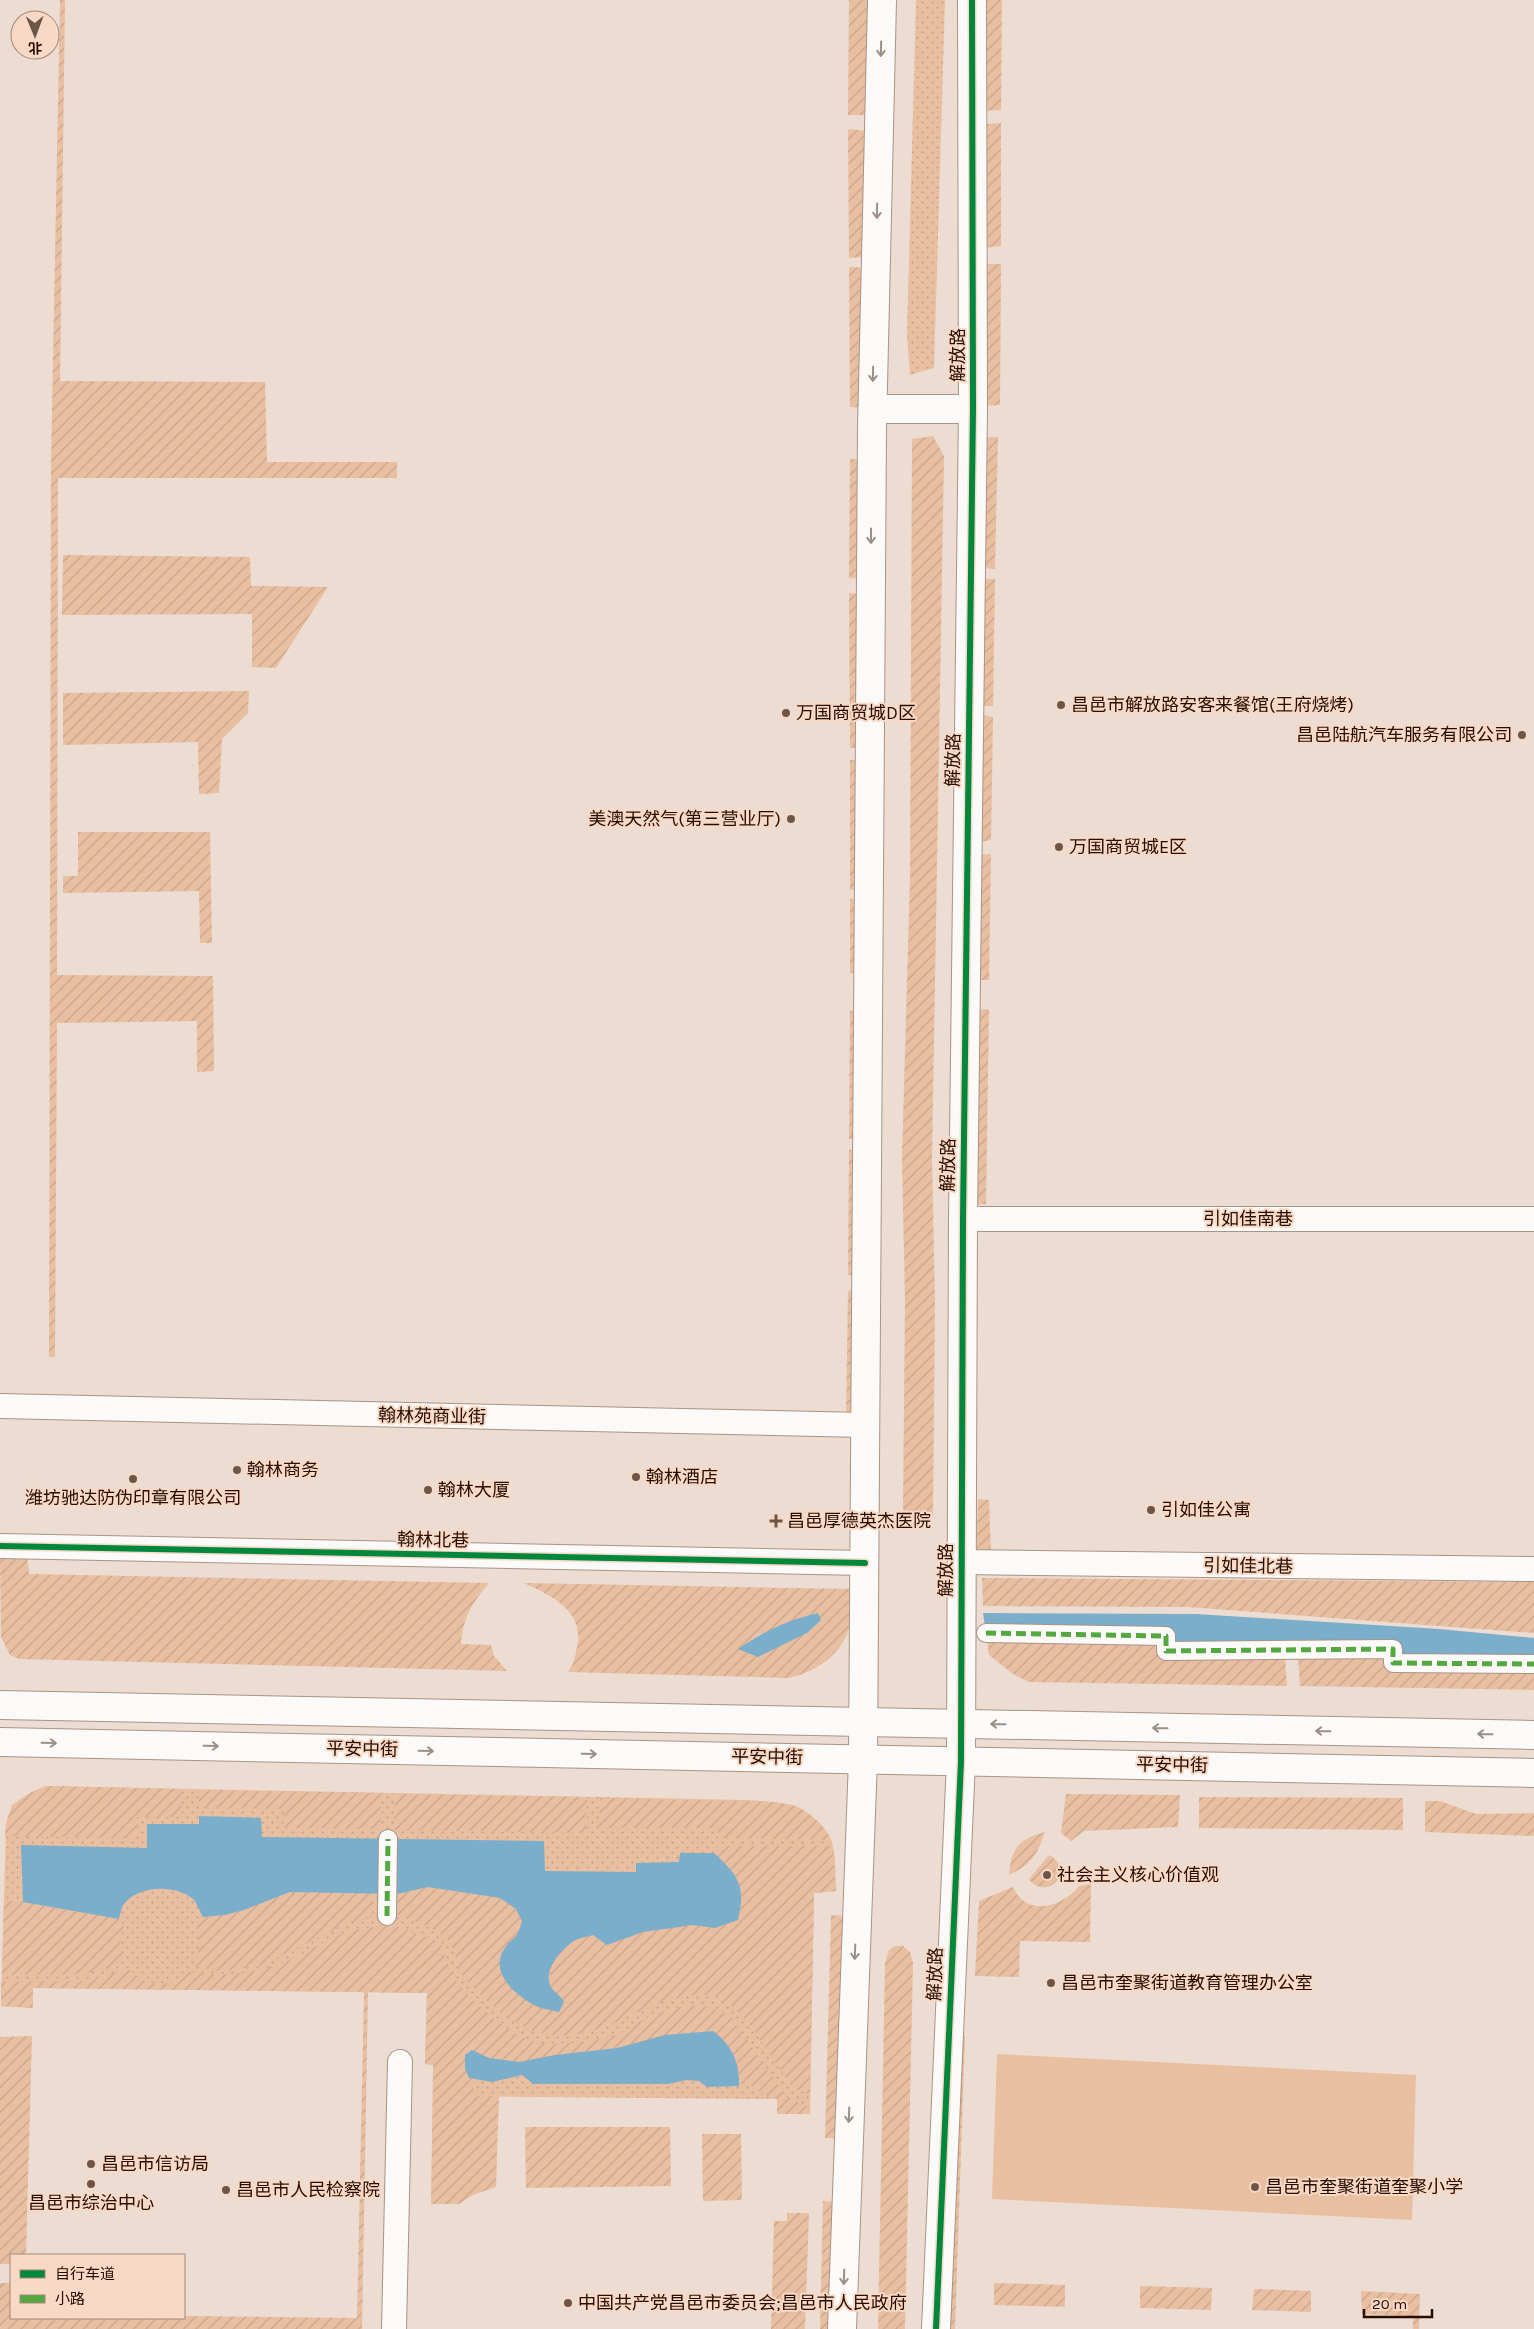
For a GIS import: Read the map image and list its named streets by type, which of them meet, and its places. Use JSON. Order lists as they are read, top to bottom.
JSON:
{
  "streets": {
    "street": [
      "解放路",
      "引如佳南巷",
      "翰林苑商业街",
      "翰林北巷",
      "引如佳北巷",
      "平安中街"
    ]
  },
  "crossings": [
    ["解放路", "引如佳南巷"],
    ["解放路", "引如佳北巷"],
    ["解放路", "平安中街"]
  ],
  "places": {
    "other": [
      "昌邑市解放路安客来餐馆(王府烧烤)",
      "万国商贸城D区",
      "昌邑陆航汽车服务有限公司",
      "美澳天然气(第三营业厅)",
      "万国商贸城E区",
      "翰林商务",
      "翰林酒店",
      "潍坊驰达防伪印章有限公司",
      "翰林大厦",
      "引如佳公寓",
      "社会主义核心价值观",
      "昌邑市奎聚街道教育管理办公室",
      "昌邑市信访局",
      "昌邑市综治中心",
      "昌邑市奎聚街道奎聚小学",
      "昌邑市人民检察院",
      "中国共产党昌邑市委员会;昌邑市人民政府"
    ],
    "health": ["昌邑厚德英杰医院"]
  },
  "legend": ["自行车道", "小路"],
  "scale_bar": "20 m",
  "north": "bottom"
}
